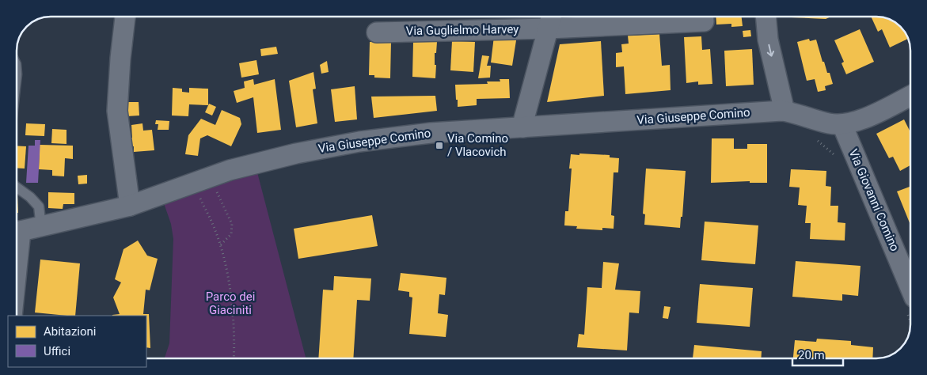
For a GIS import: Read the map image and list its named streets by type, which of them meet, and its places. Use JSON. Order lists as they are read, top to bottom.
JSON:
{
  "streets": {
    "street": ["Via Guglielmo Harvey", "Via Giuseppe Comino", "Via Giovanni Comino"]
  },
  "crossings": [
    ["Via Giuseppe Comino", "Via Giovanni Comino"]
  ],
  "parks": ["Parco dei Giaciniti"],
  "places": {
    "transit": ["Via Comino / Vlacovich"]
  },
  "legend": ["Abitazioni", "Uffici"],
  "scale_bar": "20 m"
}
